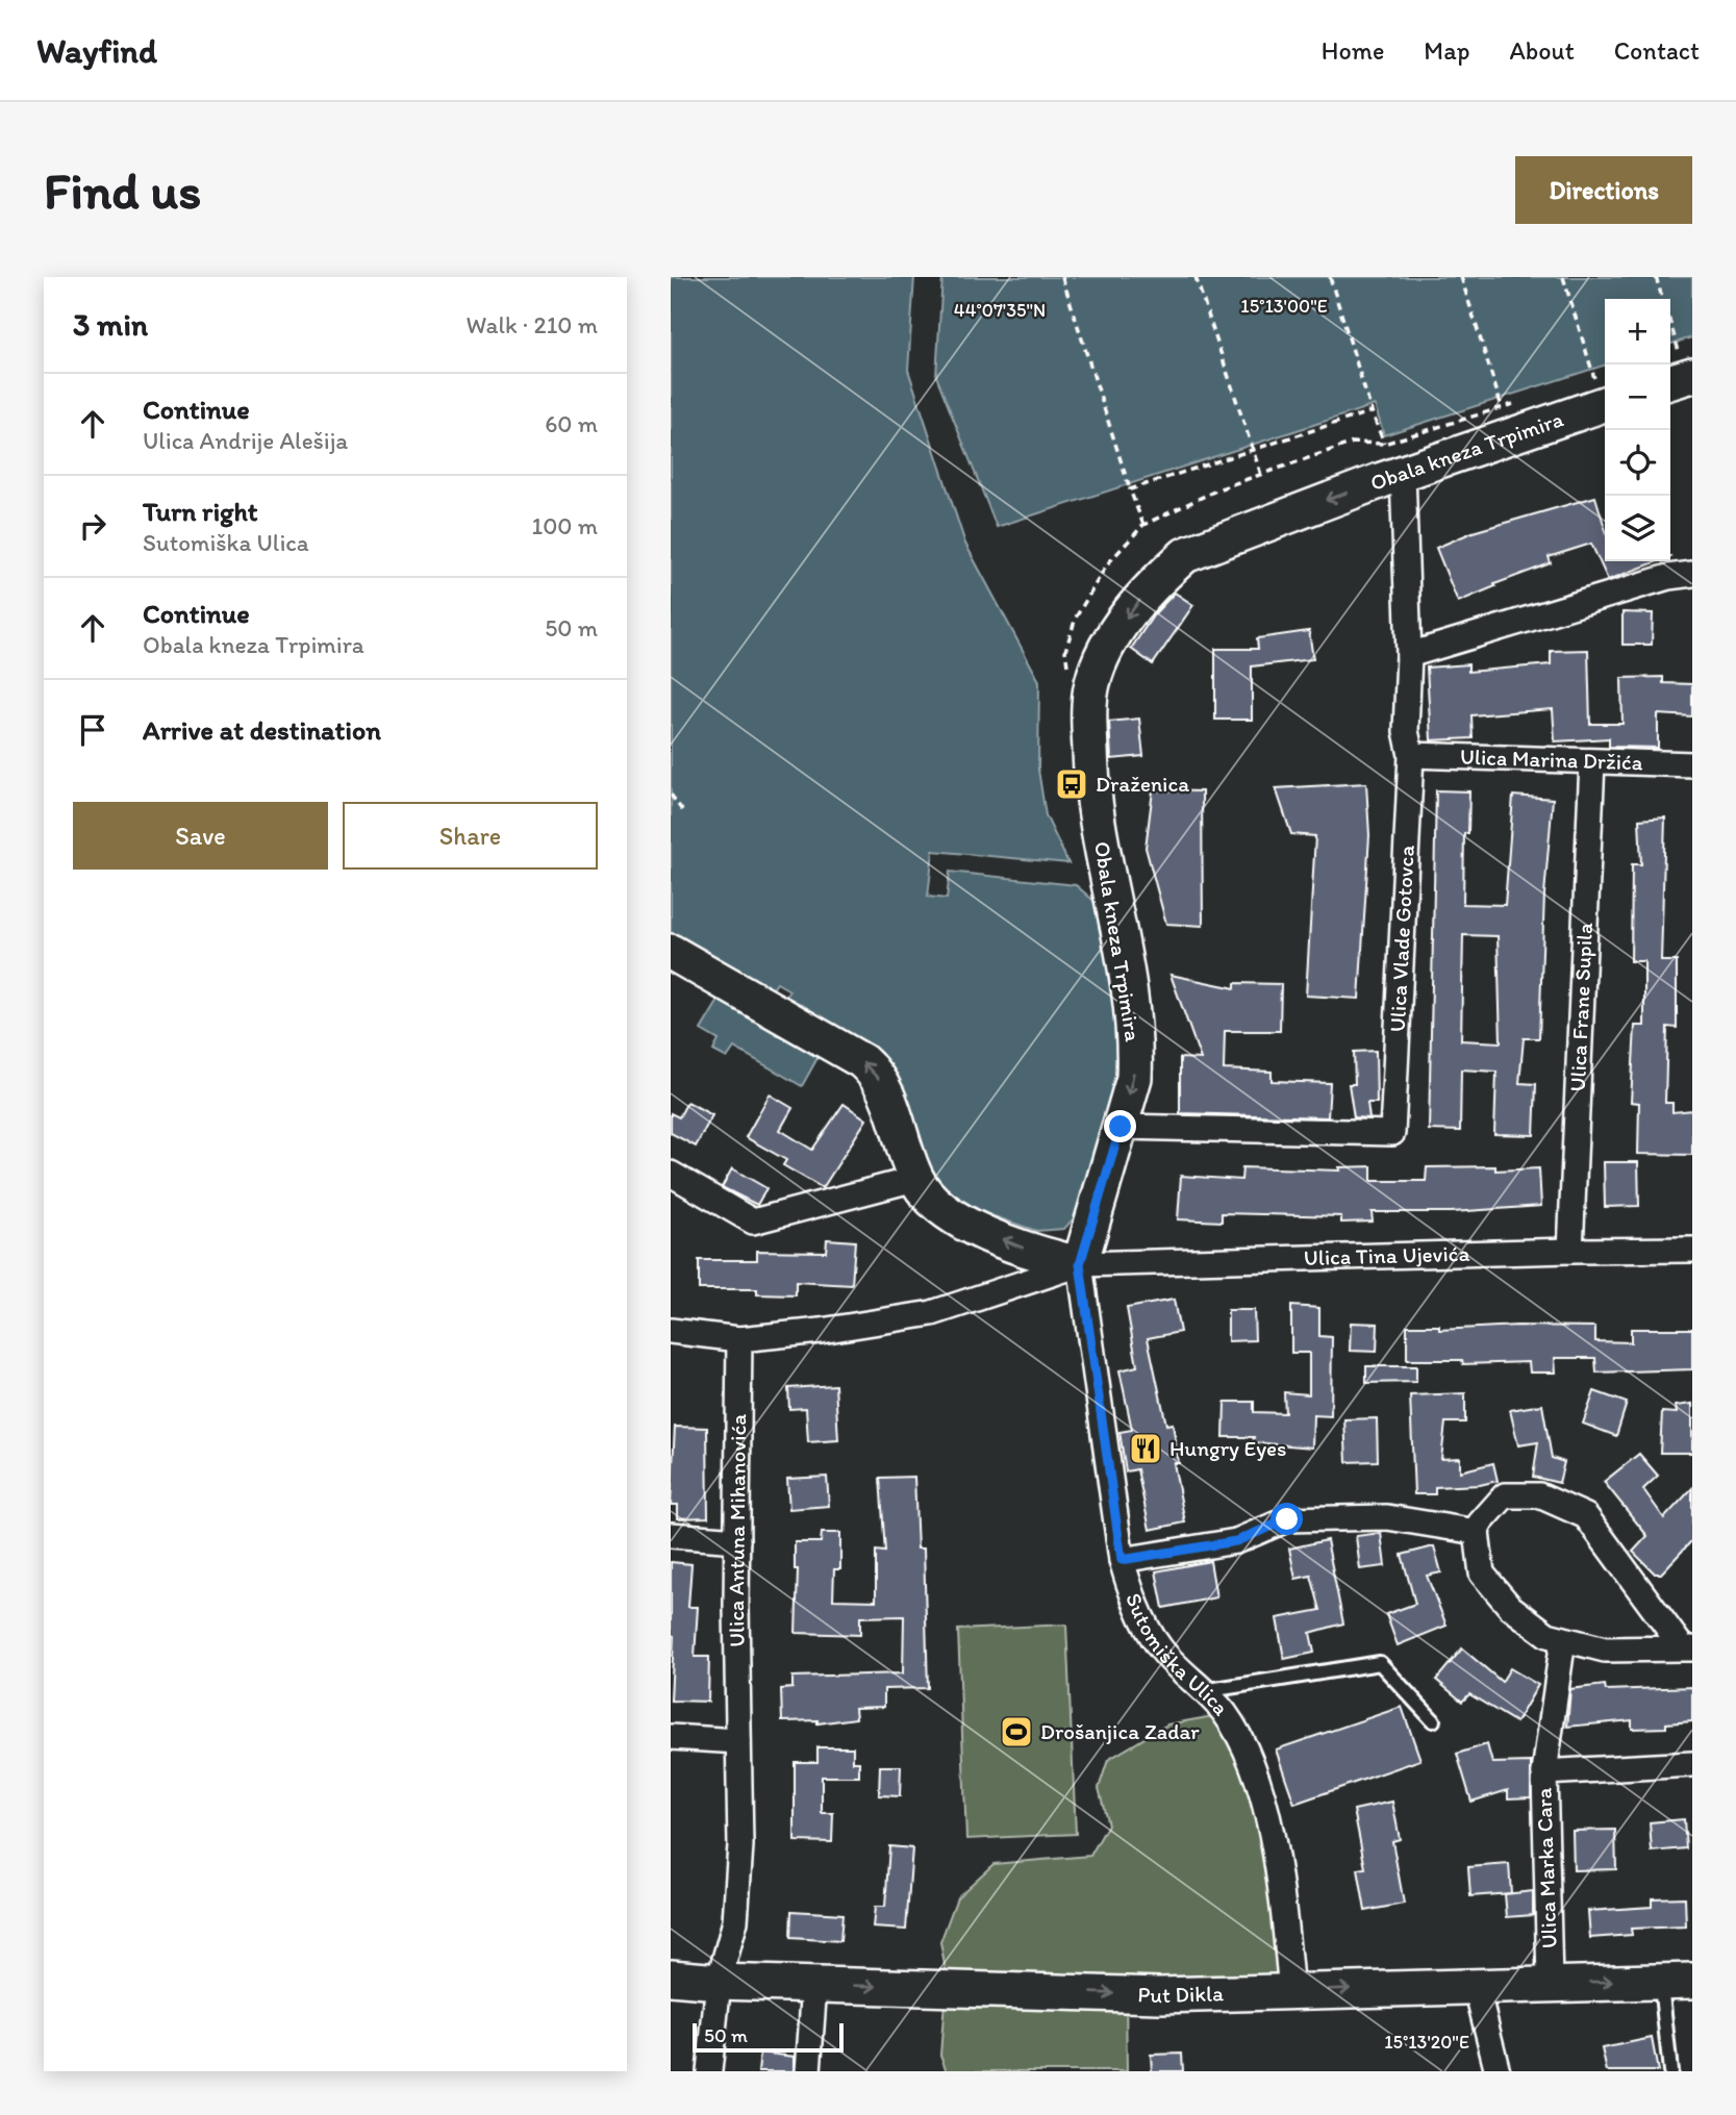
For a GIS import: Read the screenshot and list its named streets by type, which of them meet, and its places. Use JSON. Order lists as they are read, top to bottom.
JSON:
{
  "streets": {
    "street": [
      "Obala kneza Trpimira",
      "Ulica Marina Držića",
      "Ulica Vlade Gotovca",
      "Ulica Frane Supila",
      "Ulica Tina Ujevića",
      "Ulica Antuna Mihanovića",
      "Sutomiška Ulica",
      "Ulica Marka Cara",
      "Put Dikla"
    ]
  },
  "crossings": [
    ["Obala kneza Trpimira", "Ulica Vlade Gotovca"],
    ["Obala kneza Trpimira", "Ulica Tina Ujevića"],
    ["Obala kneza Trpimira", "Sutomiška Ulica"],
    ["Ulica Marina Držića", "Ulica Vlade Gotovca"],
    ["Ulica Marina Držića", "Ulica Frane Supila"],
    ["Ulica Frane Supila", "Ulica Tina Ujevića"],
    ["Ulica Tina Ujevića", "Sutomiška Ulica"],
    ["Ulica Antuna Mihanovića", "Put Dikla"],
    ["Sutomiška Ulica", "Put Dikla"],
    ["Ulica Marka Cara", "Put Dikla"]
  ],
  "one_way": ["Obala kneza Trpimira", "Put Dikla"],
  "places": {
    "bus stop": ["Draženica"],
    "restaurant": ["Hungry Eyes"],
    "sports": ["Drošanjica Zadar"]
  },
  "scale_bar": "50 m",
  "page": {
    "header": "Wayfind",
    "nav": [
      "Home",
      "Map",
      "About",
      "Contact"
    ],
    "buttons": [
      "Directions",
      ["Save", "Share"]
    ],
    "title": "Find us",
    "heading": ["3 min", "Walk · 210 m"],
    "map_buttons": ["+", "−"],
    "list": [
      ["Continue", "Ulica Andrije Alešija", "60 m"],
      ["Turn right", "Sutomiška Ulica", "100 m"],
      ["Continue", "Obala kneza Trpimira", "50 m"],
      "Arrive at destination"
    ],
    "scale": "50 m"
  },
  "coordinates": ["15°13'00\"E", "44°07'35\"N", "15°13'20\"E"]
}
